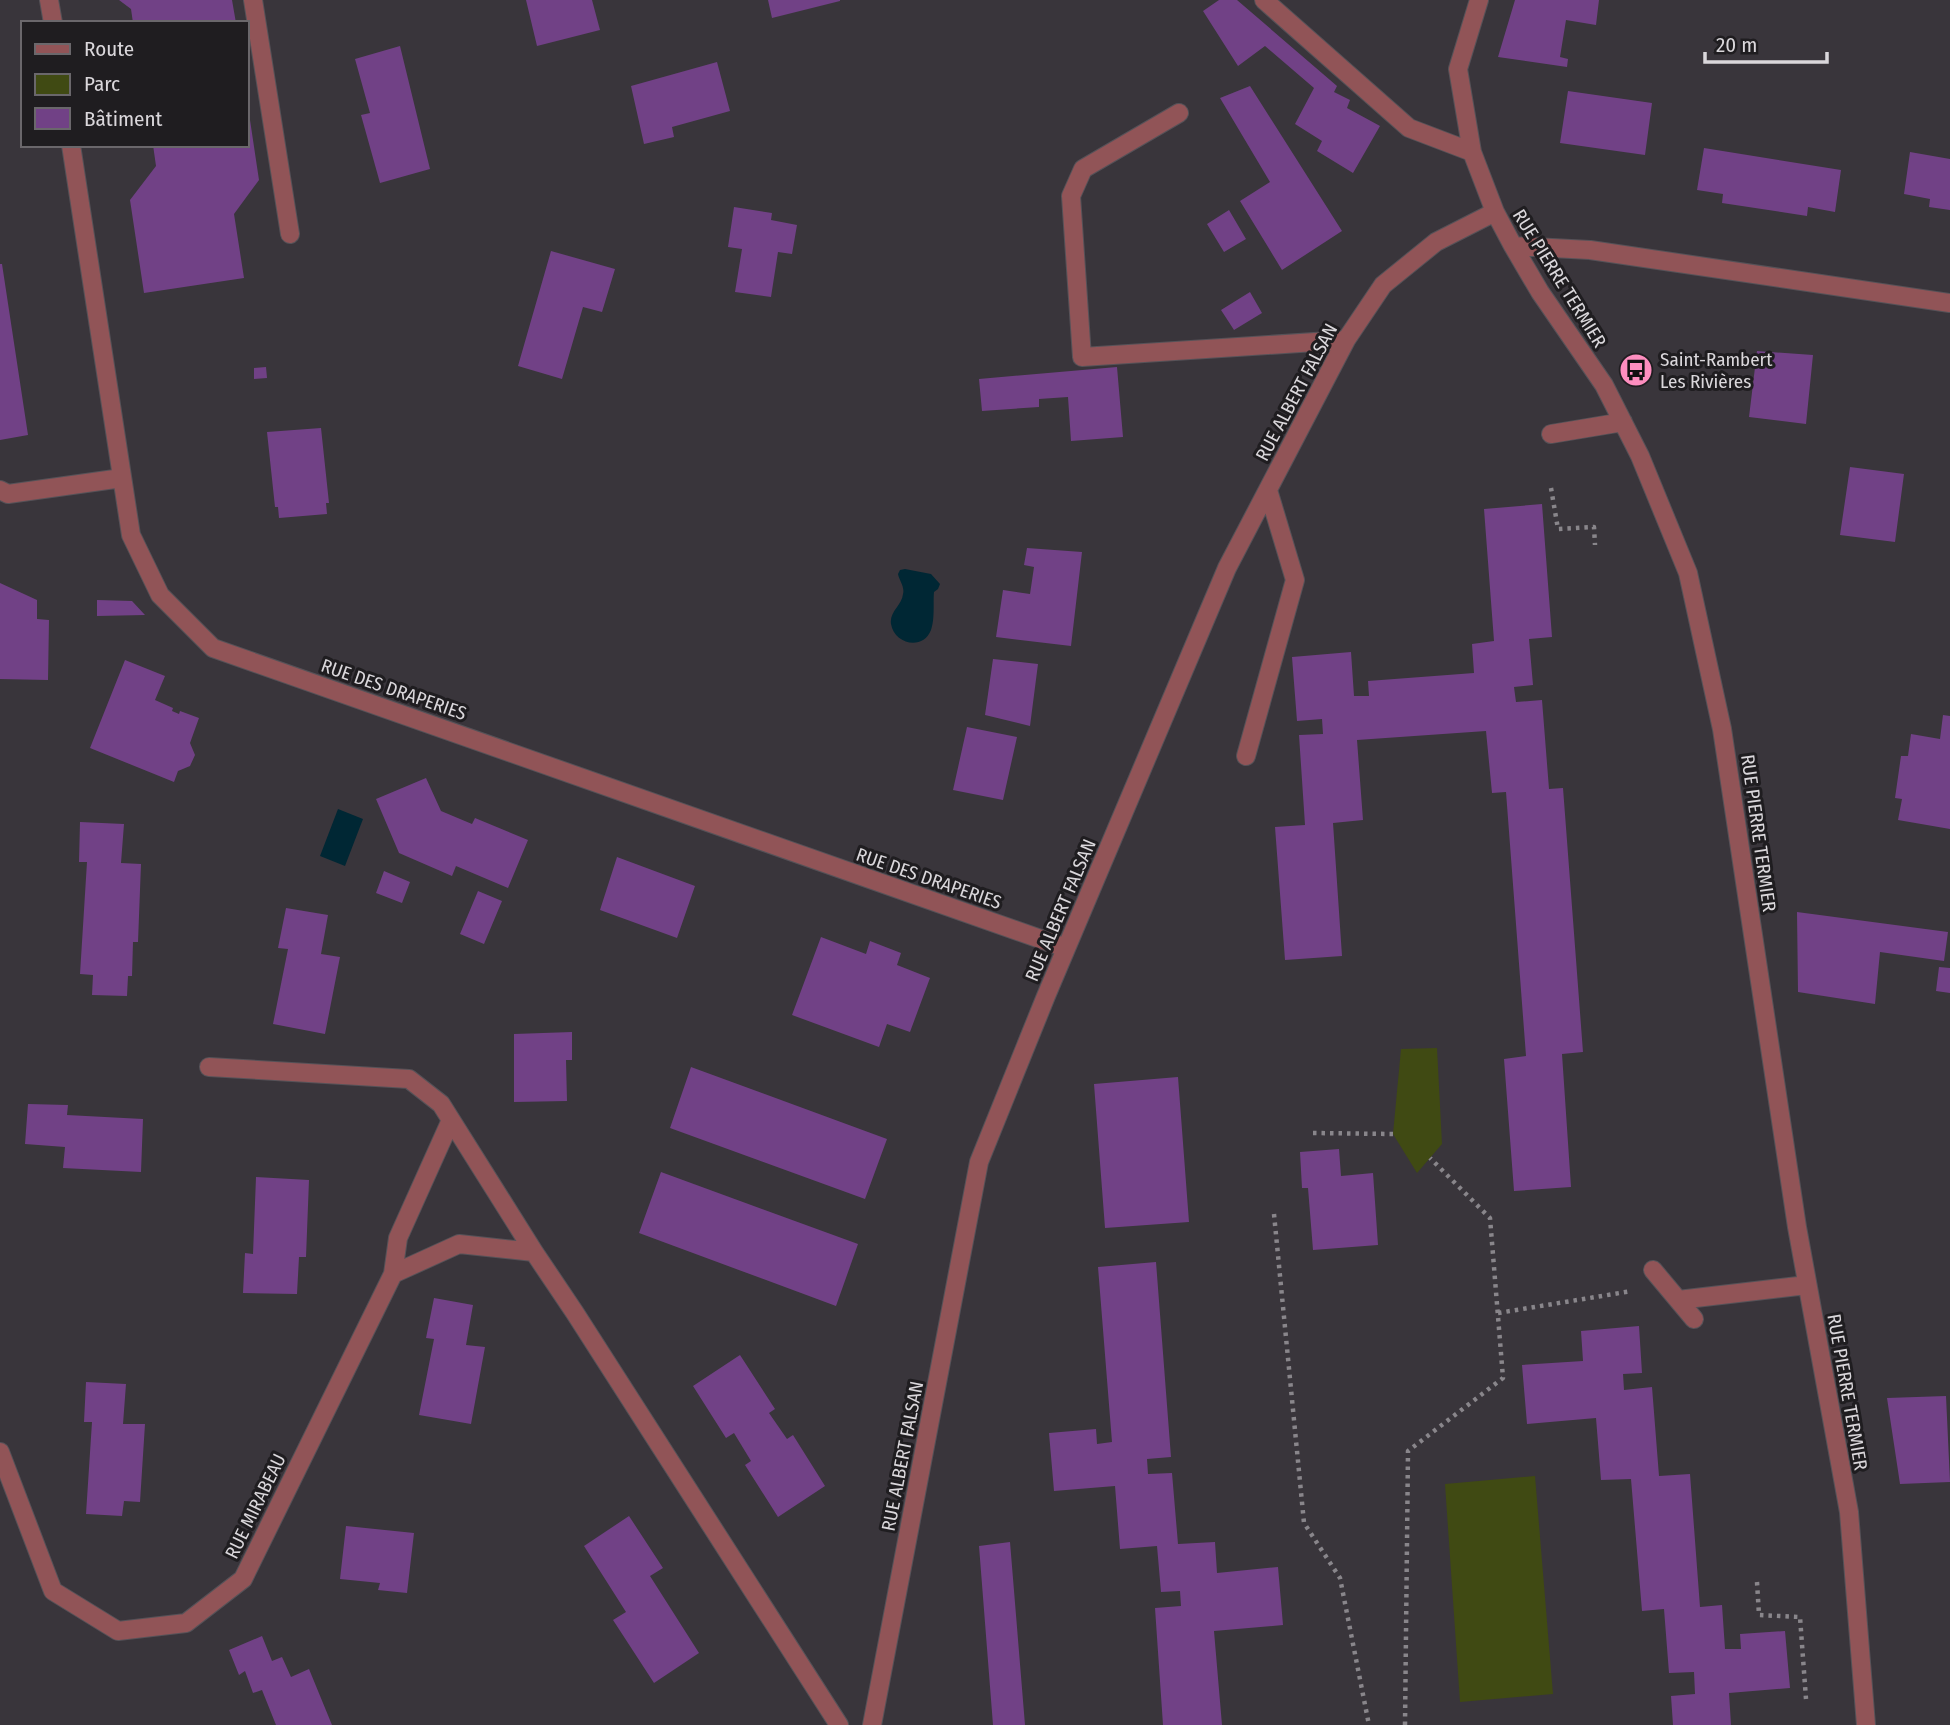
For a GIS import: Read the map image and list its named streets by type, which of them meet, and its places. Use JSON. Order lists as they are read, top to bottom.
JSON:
{
  "streets": {
    "street": [
      "RUE PIERRE TERMIER",
      "RUE ALBERT FALSAN",
      "RUE DES DRAPERIES",
      "RUE MIRABEAU"
    ]
  },
  "crossings": [
    ["RUE PIERRE TERMIER", "RUE ALBERT FALSAN"],
    ["RUE ALBERT FALSAN", "RUE DES DRAPERIES"]
  ],
  "places": {
    "bus stop": ["Saint-Rambert Les Rivières"]
  },
  "legend": ["Route", "Parc", "Bâtiment"],
  "scale_bar": "20 m"
}
